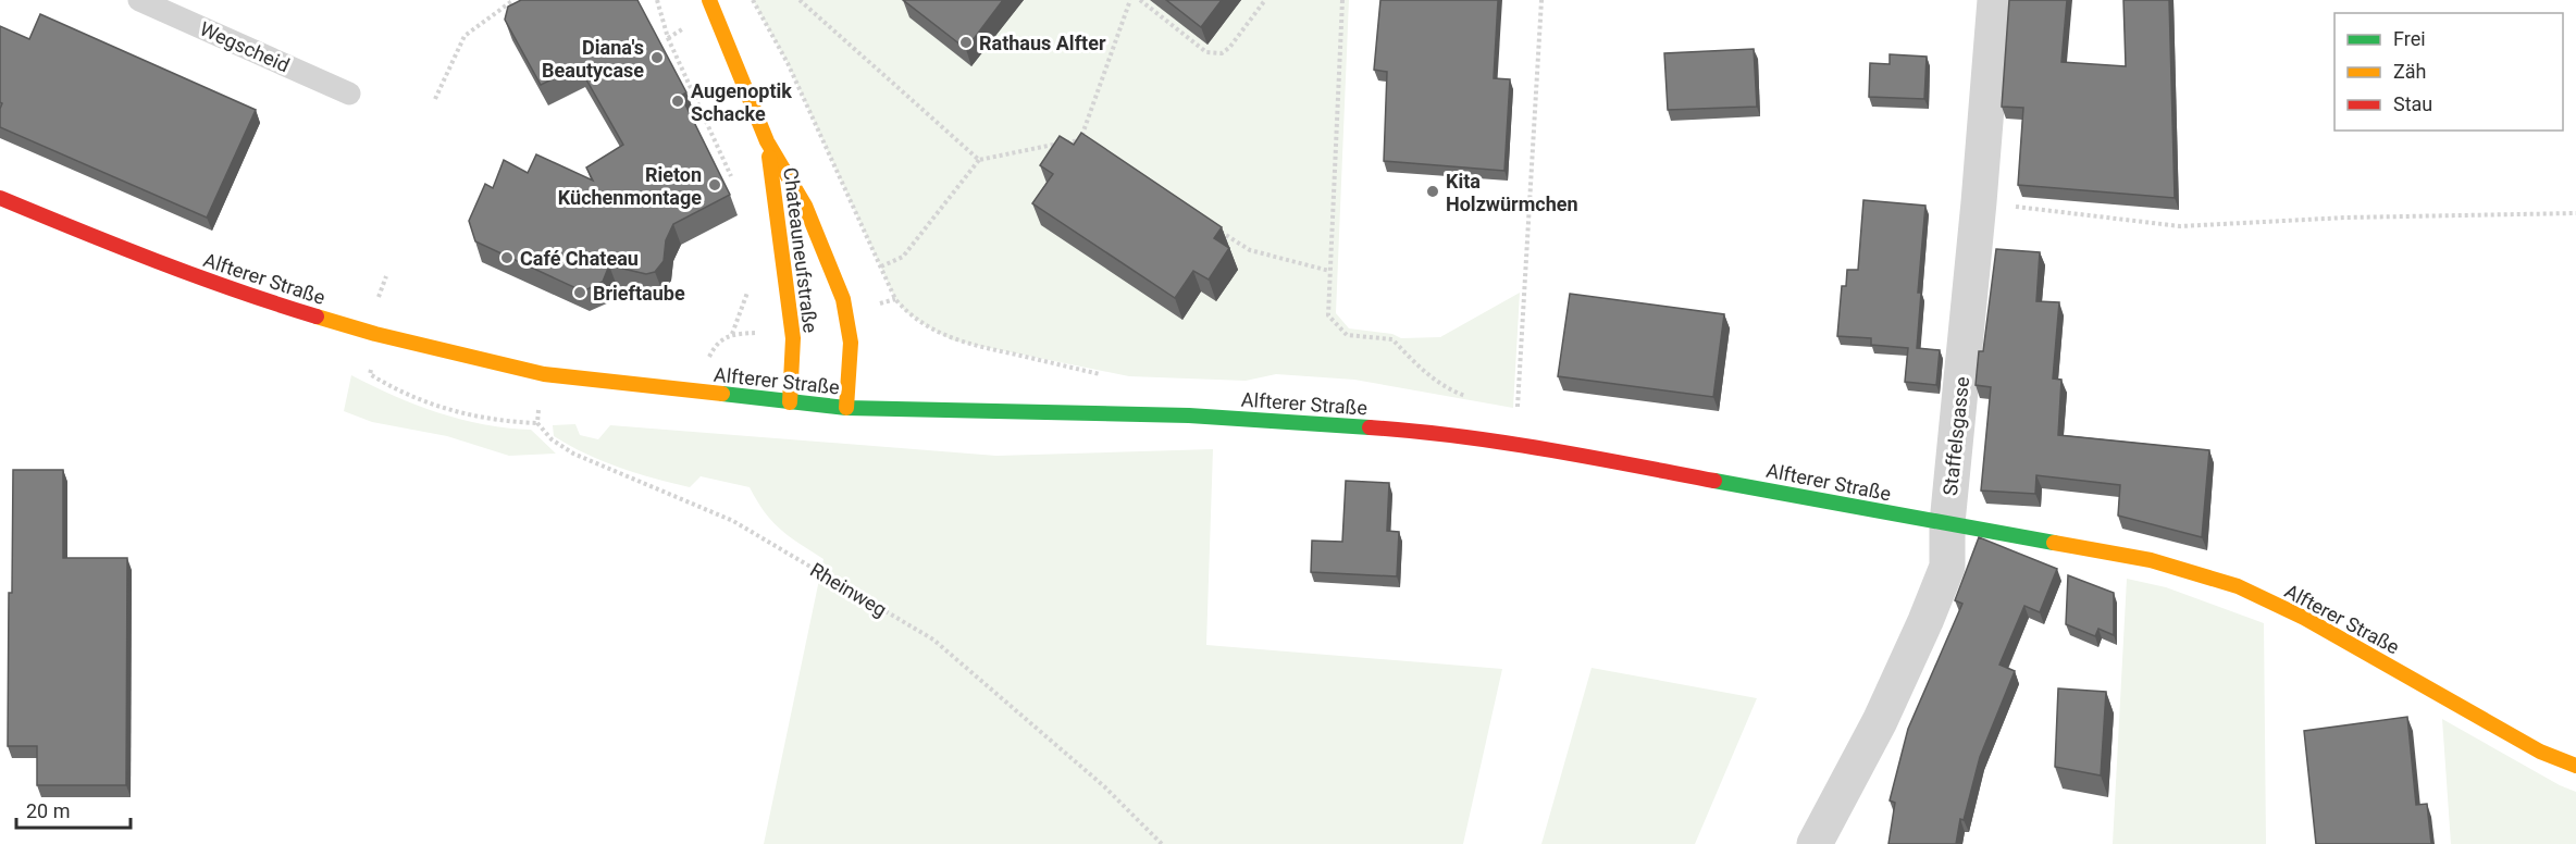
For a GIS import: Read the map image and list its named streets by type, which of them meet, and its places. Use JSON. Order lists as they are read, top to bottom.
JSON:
{
  "streets": {
    "street": ["Chateauneufstraße", "Alfterer Straße", "Staffelsgasse"],
    "lane": ["Wegscheid"],
    "path": ["Rheinweg"]
  },
  "crossings": [
    ["Chateauneufstraße", "Alfterer Straße"],
    ["Alfterer Straße", "Staffelsgasse"],
    ["Alfterer Straße", "Rheinweg"]
  ],
  "places": [
    "Rathaus Alfter",
    "Diana's Beautycase",
    "Augenoptik Schacke",
    "Rieton Küchenmontage",
    "Kita Holzwürmchen",
    "Café Chateau",
    "Brieftaube"
  ],
  "legend": ["Frei", "Zäh", "Stau"],
  "scale_bar": "20 m"
}
